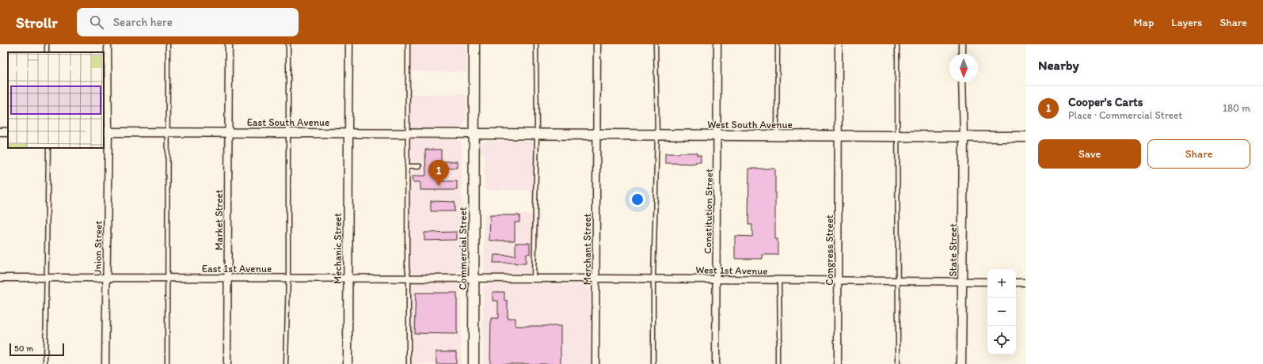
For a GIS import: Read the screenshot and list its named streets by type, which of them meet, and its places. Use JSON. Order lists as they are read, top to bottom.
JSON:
{
  "streets": {
    "main road": ["West South Avenue", "Commercial Street"],
    "street": [
      "East South Avenue",
      "Constitution Street",
      "Market Street",
      "Union Street",
      "Mechanic Street",
      "Merchant Street",
      "Congress Street",
      "State Street",
      "East 1st Avenue",
      "West 1st Avenue"
    ]
  },
  "crossings": [
    ["East South Avenue", "West South Avenue"],
    ["East South Avenue", "Market Street"],
    ["East South Avenue", "Union Street"],
    ["East South Avenue", "Mechanic Street"],
    ["East South Avenue", "Commercial Street"],
    ["West South Avenue", "Constitution Street"],
    ["West South Avenue", "Commercial Street"],
    ["West South Avenue", "Merchant Street"],
    ["West South Avenue", "Congress Street"],
    ["West South Avenue", "State Street"],
    ["Constitution Street", "West 1st Avenue"],
    ["Market Street", "East 1st Avenue"],
    ["Union Street", "East 1st Avenue"],
    ["Mechanic Street", "East 1st Avenue"],
    ["Commercial Street", "East 1st Avenue"],
    ["Commercial Street", "West 1st Avenue"],
    ["Merchant Street", "West 1st Avenue"],
    ["Congress Street", "West 1st Avenue"],
    ["State Street", "West 1st Avenue"],
    ["East 1st Avenue", "West 1st Avenue"]
  ],
  "scale_bar": "50 m",
  "north": "bottom",
  "page": {
    "header": "Strollr",
    "search": "Search here",
    "nav": ["Map", "Layers", "Share"],
    "heading": "Nearby",
    "list": [
      {
        "mark": "1",
        "name": "Cooper's Carts",
        "note": "Place · Commercial Street",
        "value": "180 m"
      }
    ],
    "buttons": ["Save", "Share"],
    "pins": "1",
    "map_buttons": ["+", "−"],
    "scale": "50 m"
  }
}
